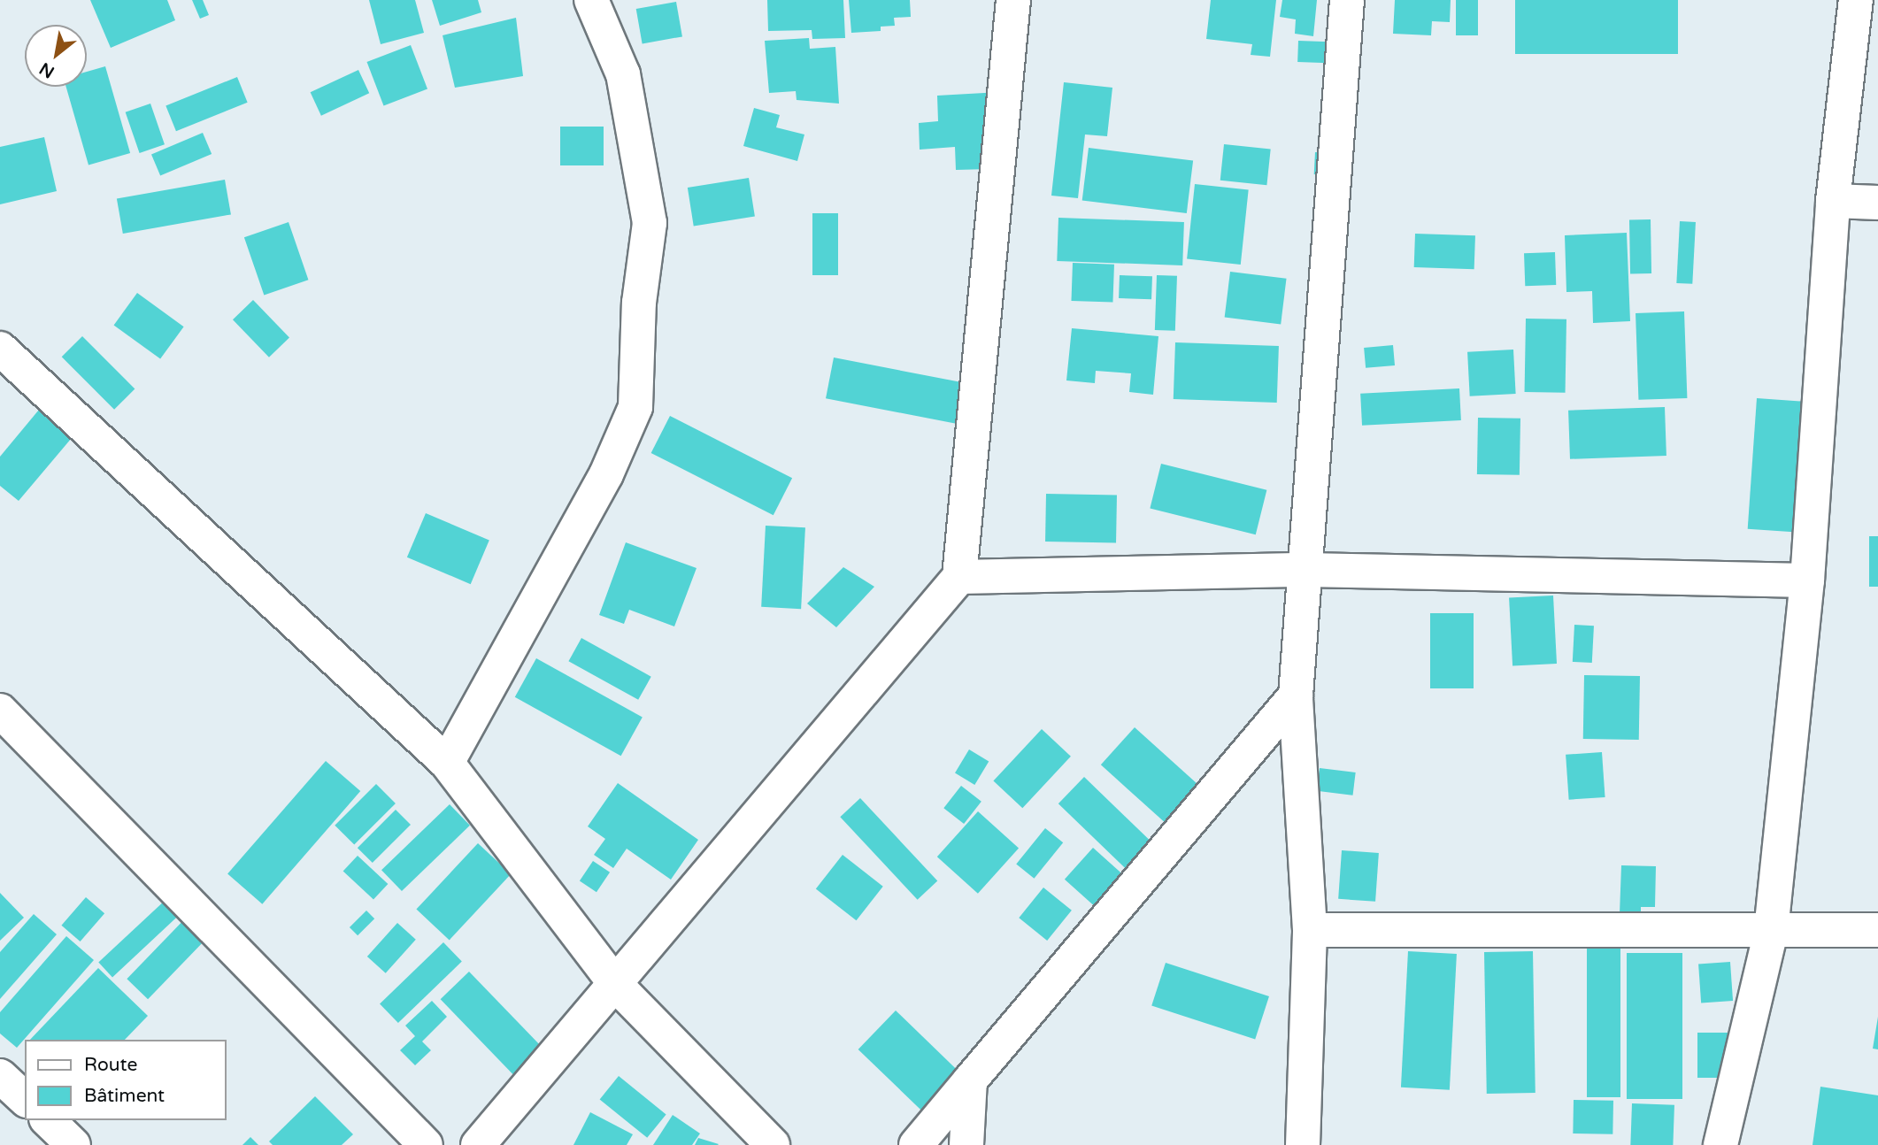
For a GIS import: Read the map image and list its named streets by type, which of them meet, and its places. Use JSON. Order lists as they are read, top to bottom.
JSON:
{
  "legend": ["Route", "Bâtiment"],
  "north": "bottom left"
}
